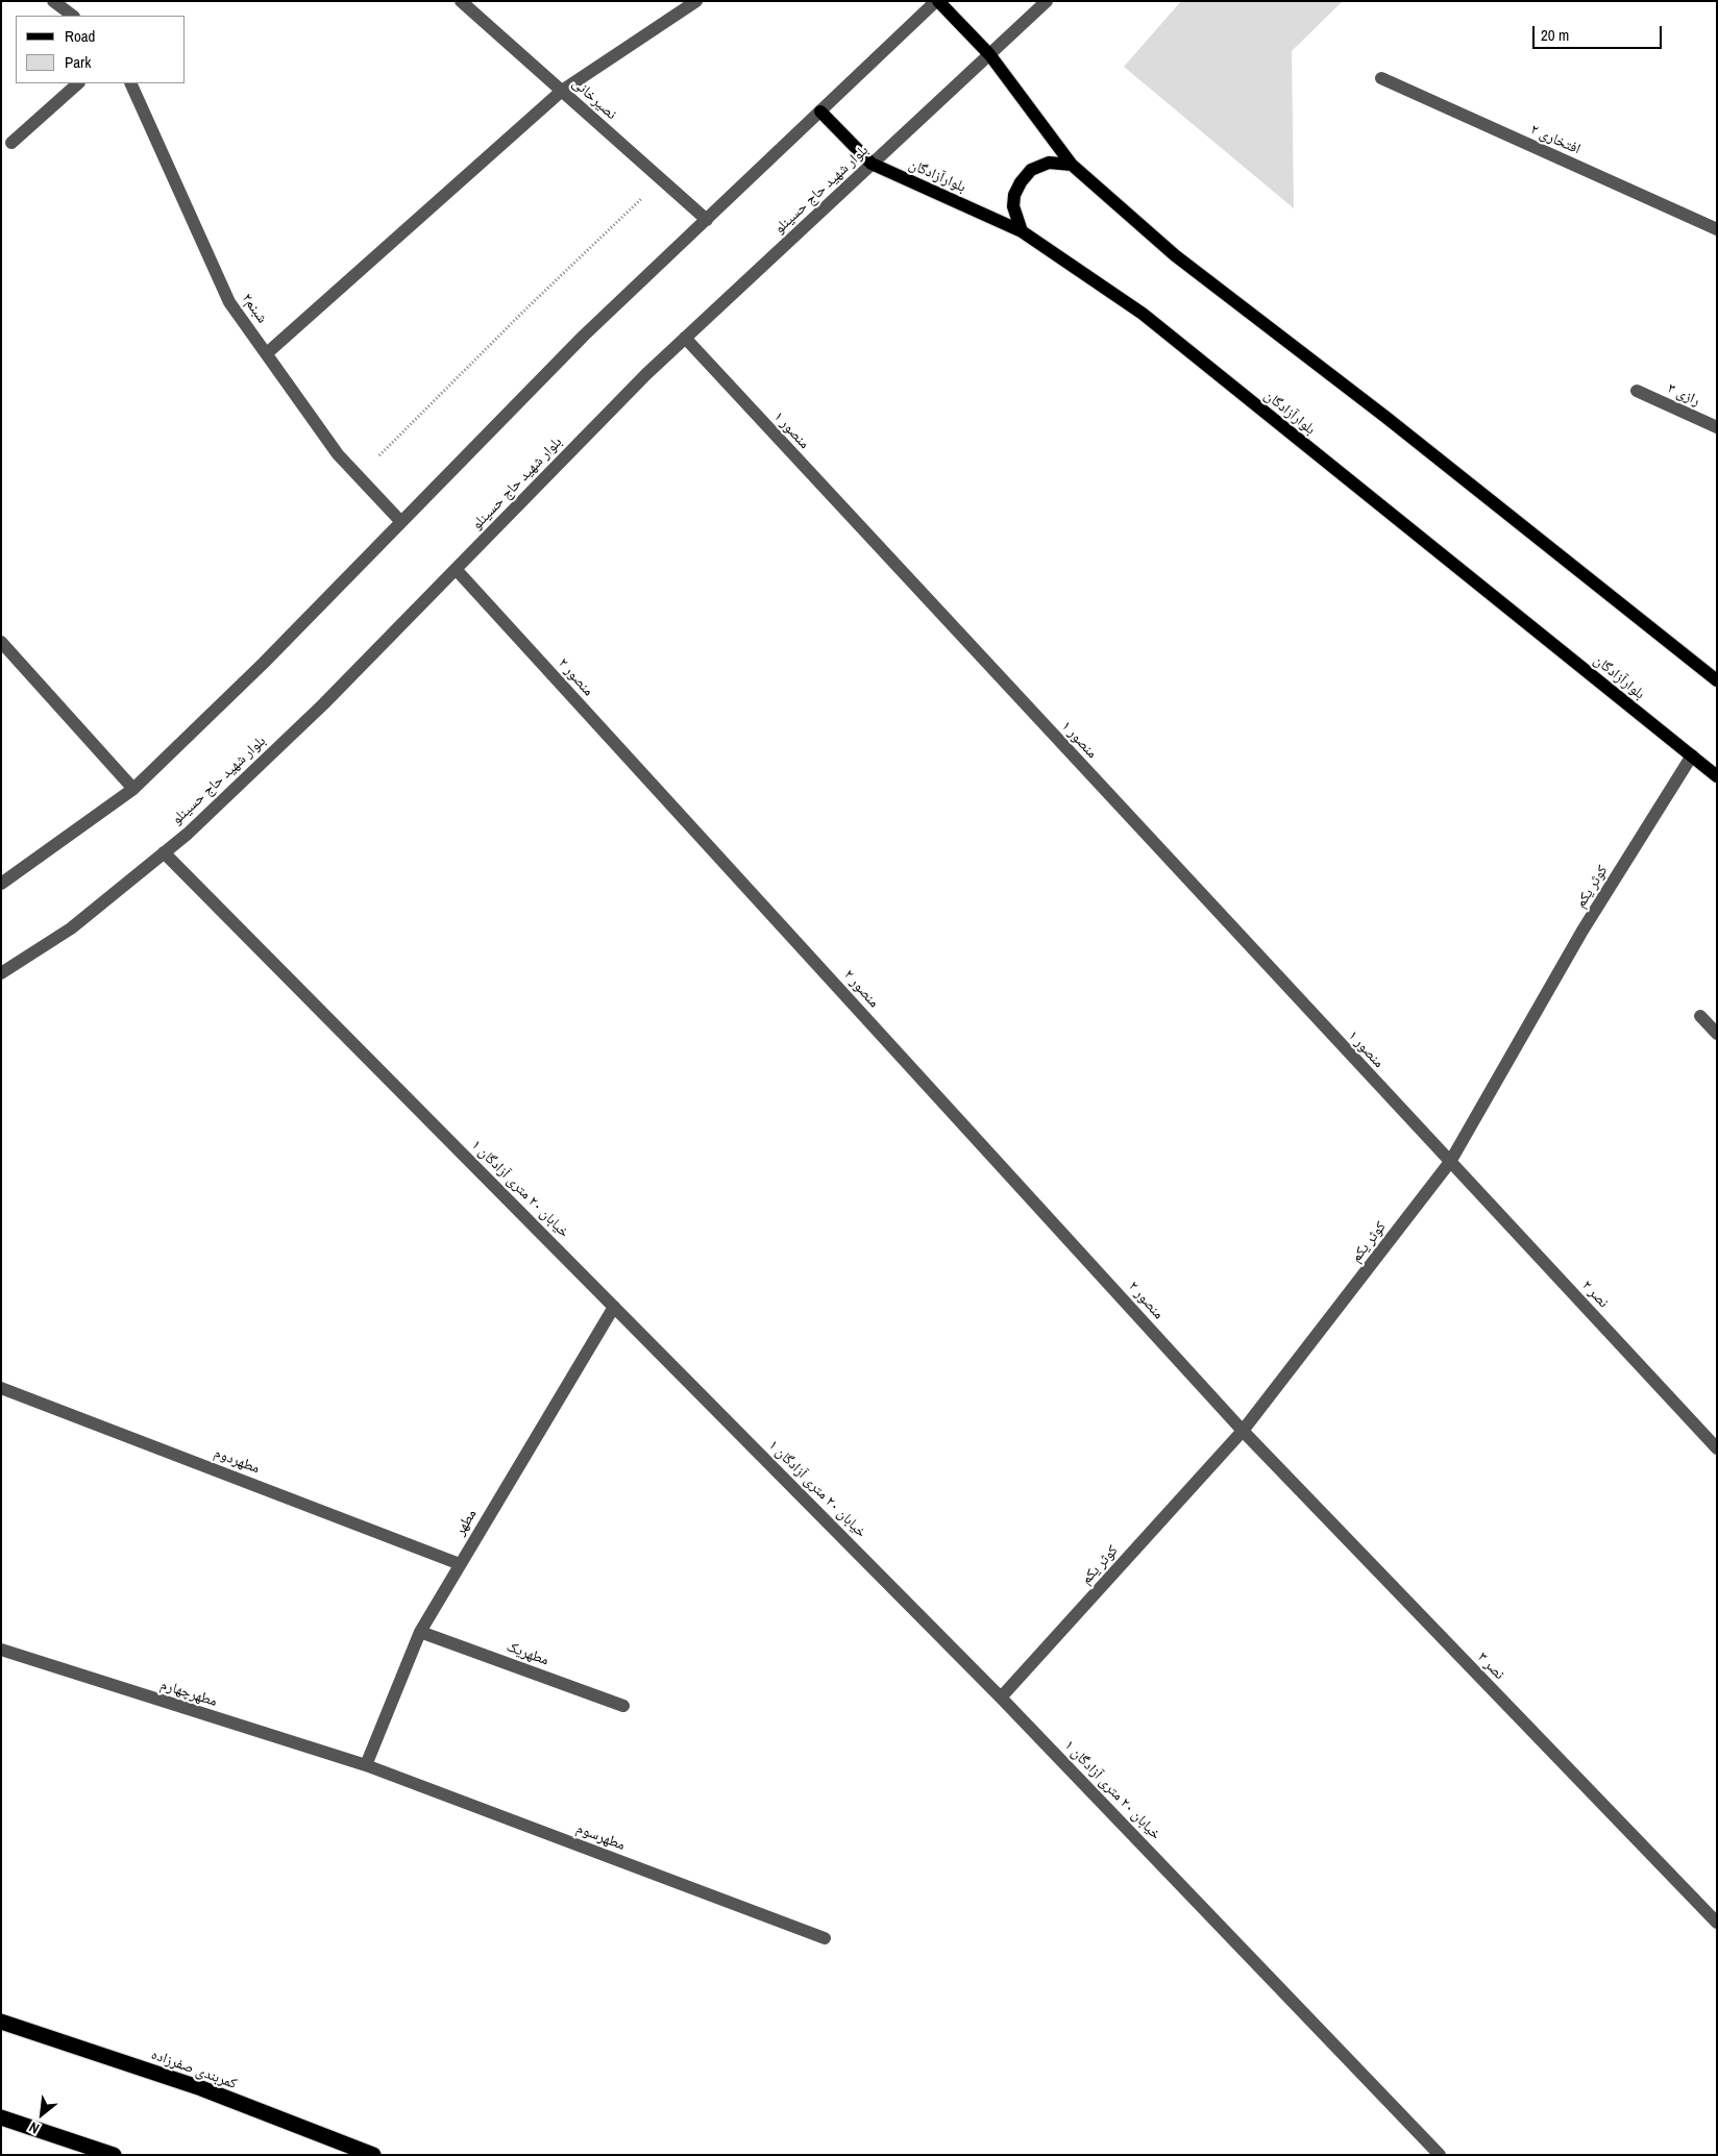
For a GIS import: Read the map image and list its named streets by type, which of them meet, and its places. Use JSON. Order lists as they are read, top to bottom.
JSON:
{
  "streets": {
    "highway": ["کمربندی صفرزاده"],
    "main road": ["بلوارآزادگان"],
    "street": [
      "نصیرخانی",
      "افتخاری ۲",
      "بلوار شهید حاج حسینلو",
      "شبنم۲",
      "رازی ۳",
      "منصور ۱",
      "منصور ۲",
      "کوثر یکم",
      "۱ خیابان ۲۰ متری آزادگان",
      "نصر ۲",
      "مطهردوم",
      "مطهر",
      "مطهریک",
      "نصر ۳",
      "مطهرچهارم",
      "مطهرسوم"
    ]
  },
  "crossings": [
    ["بلوارآزادگان", "بلوار شهید حاج حسینلو"],
    ["بلوارآزادگان", "کوثر یکم"],
    ["بلوار شهید حاج حسینلو", "منصور ۱"],
    ["بلوار شهید حاج حسینلو", "منصور ۲"],
    ["بلوار شهید حاج حسینلو", "۱ خیابان ۲۰ متری آزادگان"],
    ["منصور ۱", "کوثر یکم"],
    ["منصور ۱", "نصر ۲"],
    ["منصور ۲", "کوثر یکم"],
    ["منصور ۲", "نصر ۳"],
    ["کوثر یکم", "۱ خیابان ۲۰ متری آزادگان"],
    ["کوثر یکم", "نصر ۲"],
    ["کوثر یکم", "نصر ۳"],
    ["۱ خیابان ۲۰ متری آزادگان", "مطهر"],
    ["مطهردوم", "مطهر"],
    ["مطهر", "مطهریک"],
    ["مطهر", "مطهرچهارم"],
    ["مطهر", "مطهرسوم"],
    ["مطهرچهارم", "مطهرسوم"]
  ],
  "legend": ["Road", "Park"],
  "scale_bar": "20 m",
  "north": "bottom left"
}
